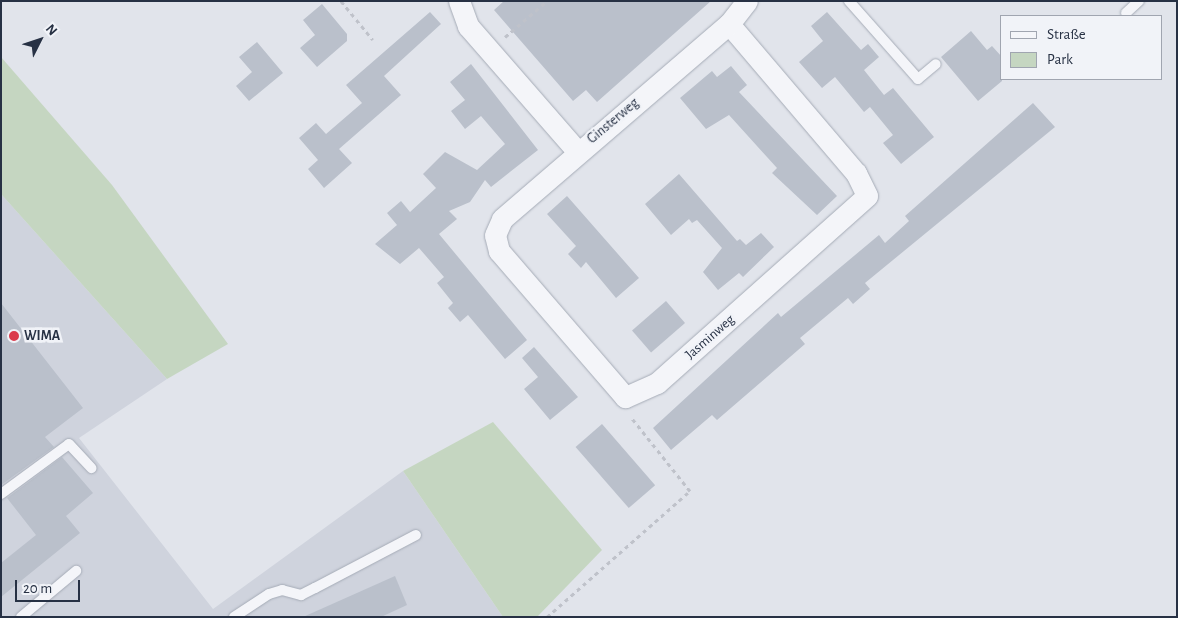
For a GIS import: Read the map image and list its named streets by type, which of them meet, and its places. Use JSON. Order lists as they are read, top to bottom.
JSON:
{
  "streets": {
    "street": ["Ginsterweg", "Jasminweg"]
  },
  "crossings": [
    ["Ginsterweg", "Jasminweg"]
  ],
  "places": ["WIMA"],
  "legend": ["Straße", "Park"],
  "scale_bar": "20 m",
  "north": "top right"
}
